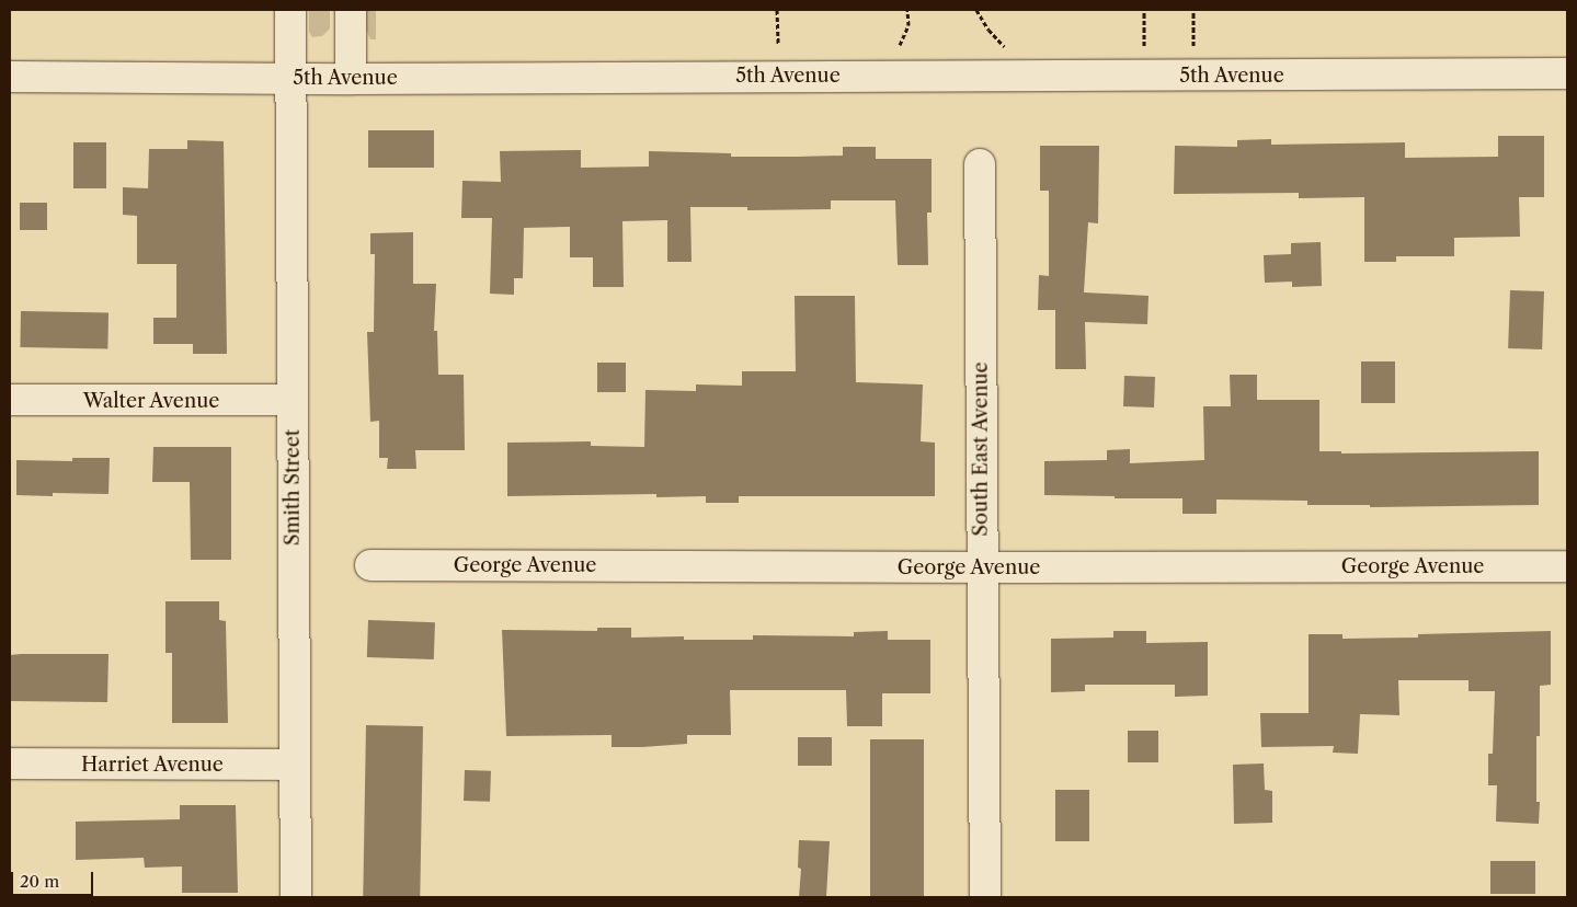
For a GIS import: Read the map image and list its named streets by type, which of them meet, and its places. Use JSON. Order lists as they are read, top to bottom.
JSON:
{
  "streets": {
    "street": [
      "5th Avenue",
      "Walter Avenue",
      "South East Avenue",
      "Smith Street",
      "George Avenue",
      "Harriet Avenue"
    ]
  },
  "crossings": [
    ["5th Avenue", "Smith Street"],
    ["Walter Avenue", "Smith Street"],
    ["South East Avenue", "George Avenue"],
    ["Smith Street", "Harriet Avenue"]
  ],
  "scale_bar": "20 m"
}
